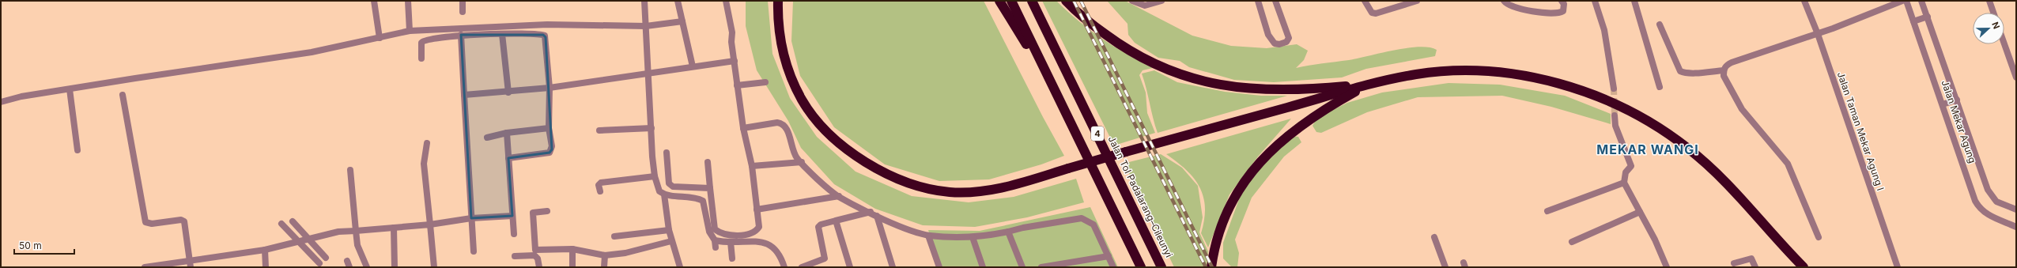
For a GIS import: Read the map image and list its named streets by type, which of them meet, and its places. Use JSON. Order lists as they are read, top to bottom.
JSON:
{
  "streets": {
    "highway": ["4", "Jalan Tol Padalarang–Cileunyi"],
    "street": ["Jalan Mekar Agung", "Jalan Taman Mekar Agung I"]
  },
  "districts": ["MEKAR WANGI"],
  "scale_bar": "50 m",
  "north": "right"
}
